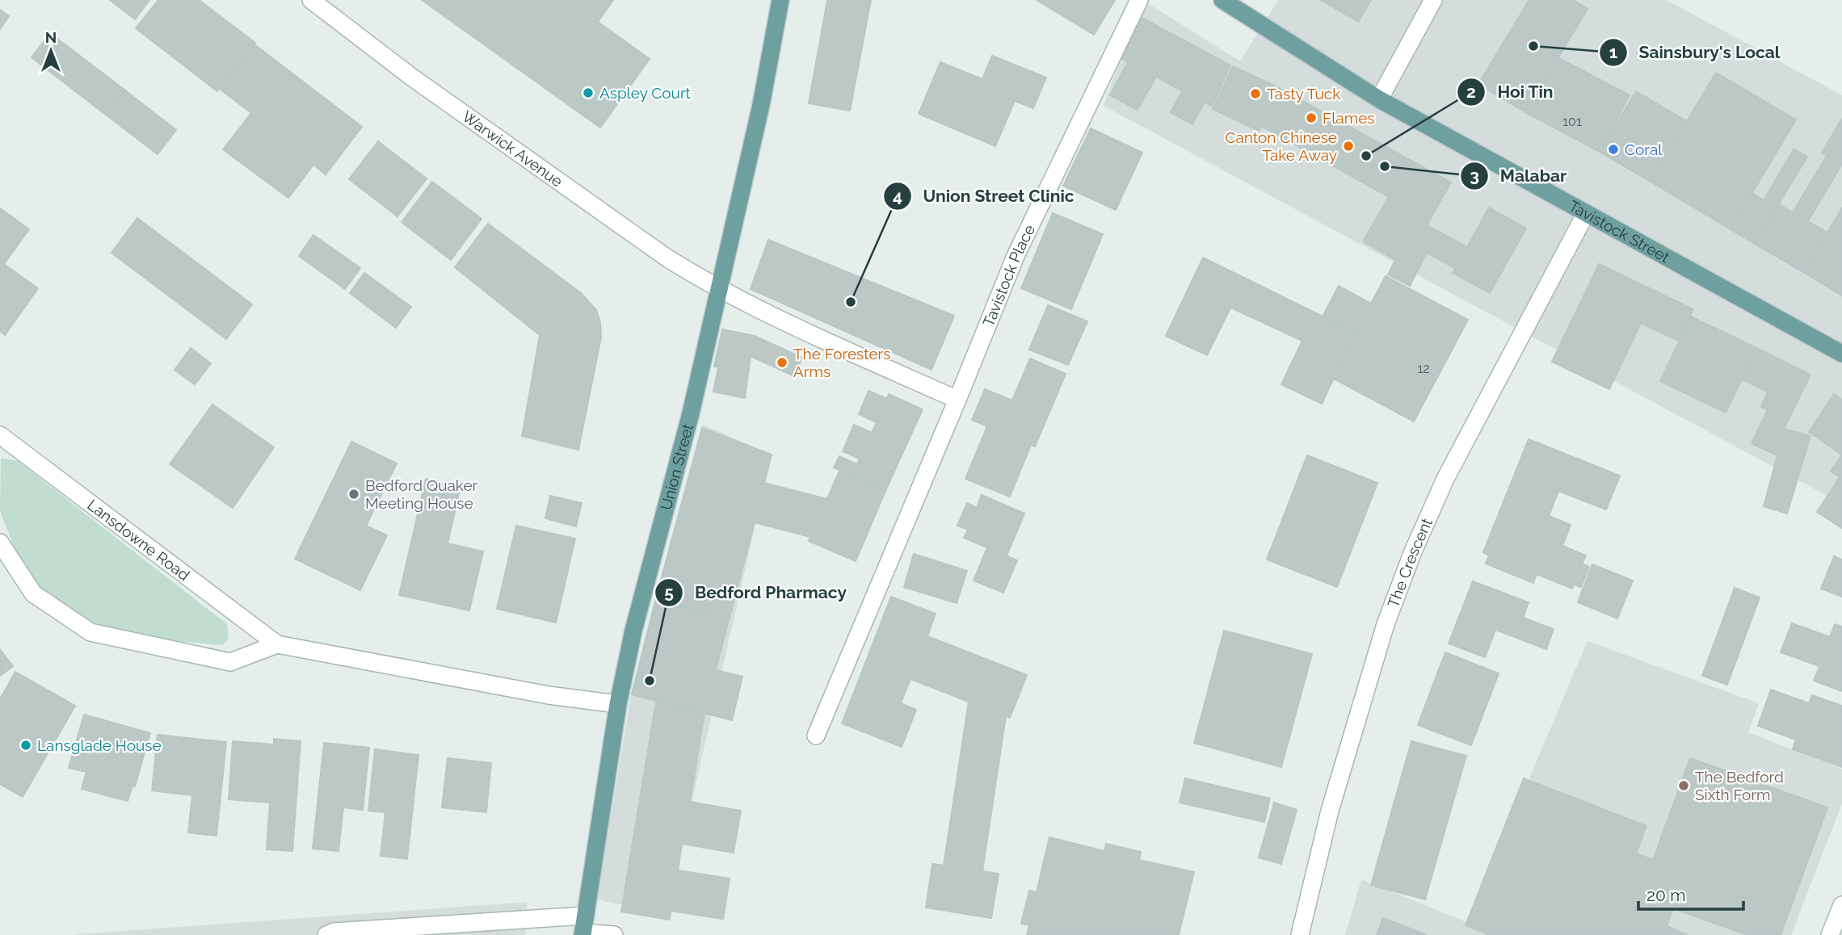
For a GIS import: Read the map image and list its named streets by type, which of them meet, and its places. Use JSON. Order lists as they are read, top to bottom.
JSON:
{
  "streets": {
    "main road": ["Tavistock Street", "Union Street"],
    "street": [
      "Warwick Avenue",
      "Tavistock Place",
      "Lansdowne Road",
      "The Crescent"
    ]
  },
  "crossings": [
    ["Warwick Avenue", "Union Street"],
    ["Tavistock Street", "The Crescent"],
    ["Union Street", "Lansdowne Road"]
  ],
  "places": [
    "Sainsbury's Local",
    "Aspley Court",
    "Tasty Tuck",
    "Flames",
    "Canton Chinese Take Away",
    "Coral",
    "Hoi Tin",
    "Malabar",
    "Union Street Clinic",
    "The Foresters Arms",
    "Bedford Quaker Meeting House",
    "Bedford Pharmacy",
    "Lansglade House",
    "The Bedford Sixth Form"
  ],
  "house_numbers": ["101", "12"],
  "scale_bar": "20 m",
  "north": "top"
}
